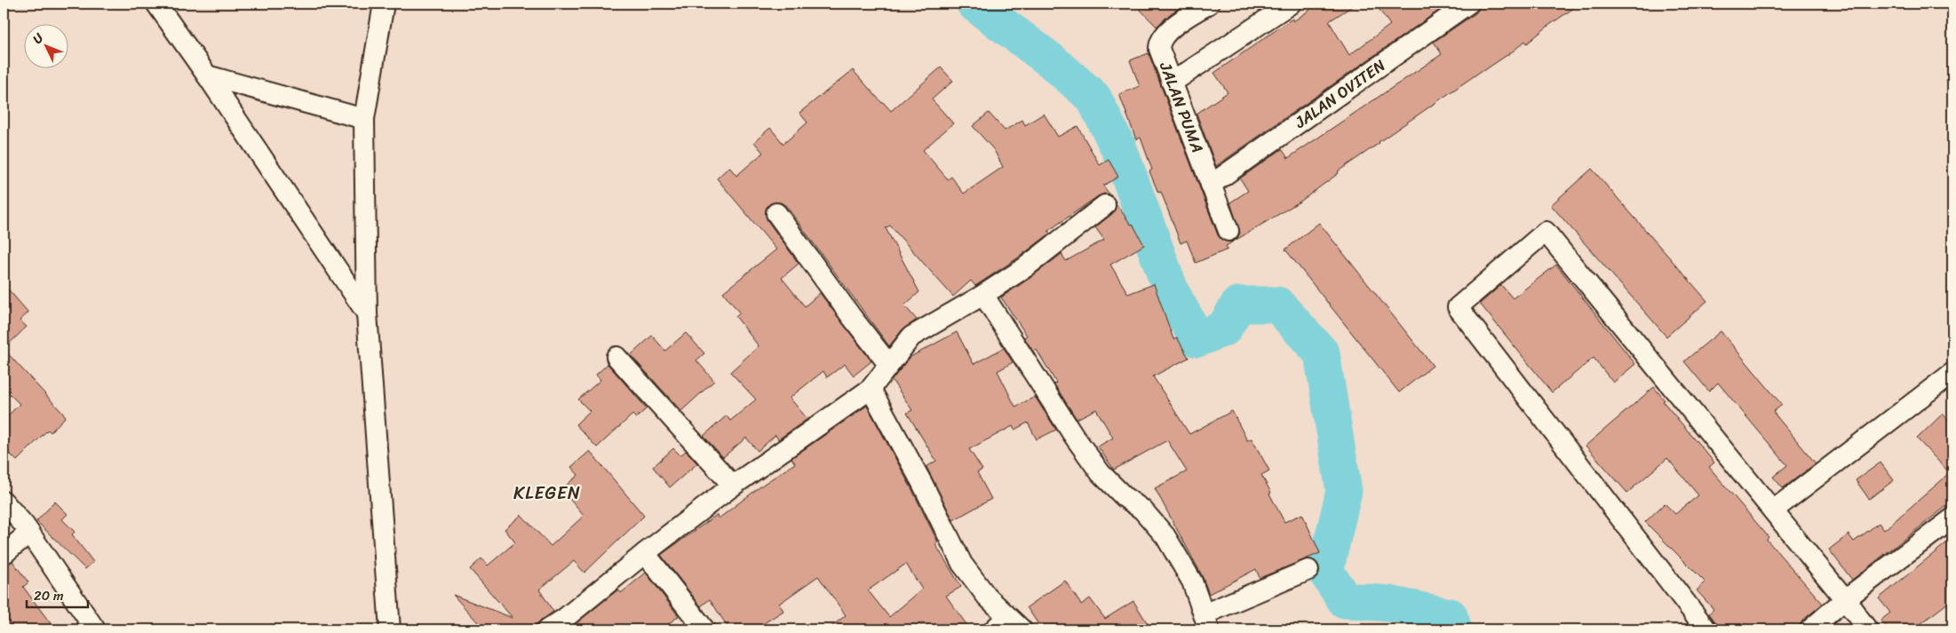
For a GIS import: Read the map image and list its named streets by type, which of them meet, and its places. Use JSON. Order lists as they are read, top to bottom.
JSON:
{
  "streets": {
    "street": ["JALAN OVITEN", "JALAN PUMA"]
  },
  "crossings": [
    ["JALAN OVITEN", "JALAN PUMA"]
  ],
  "districts": ["KLEGEN"],
  "scale_bar": "20 m",
  "north": "top left"
}
